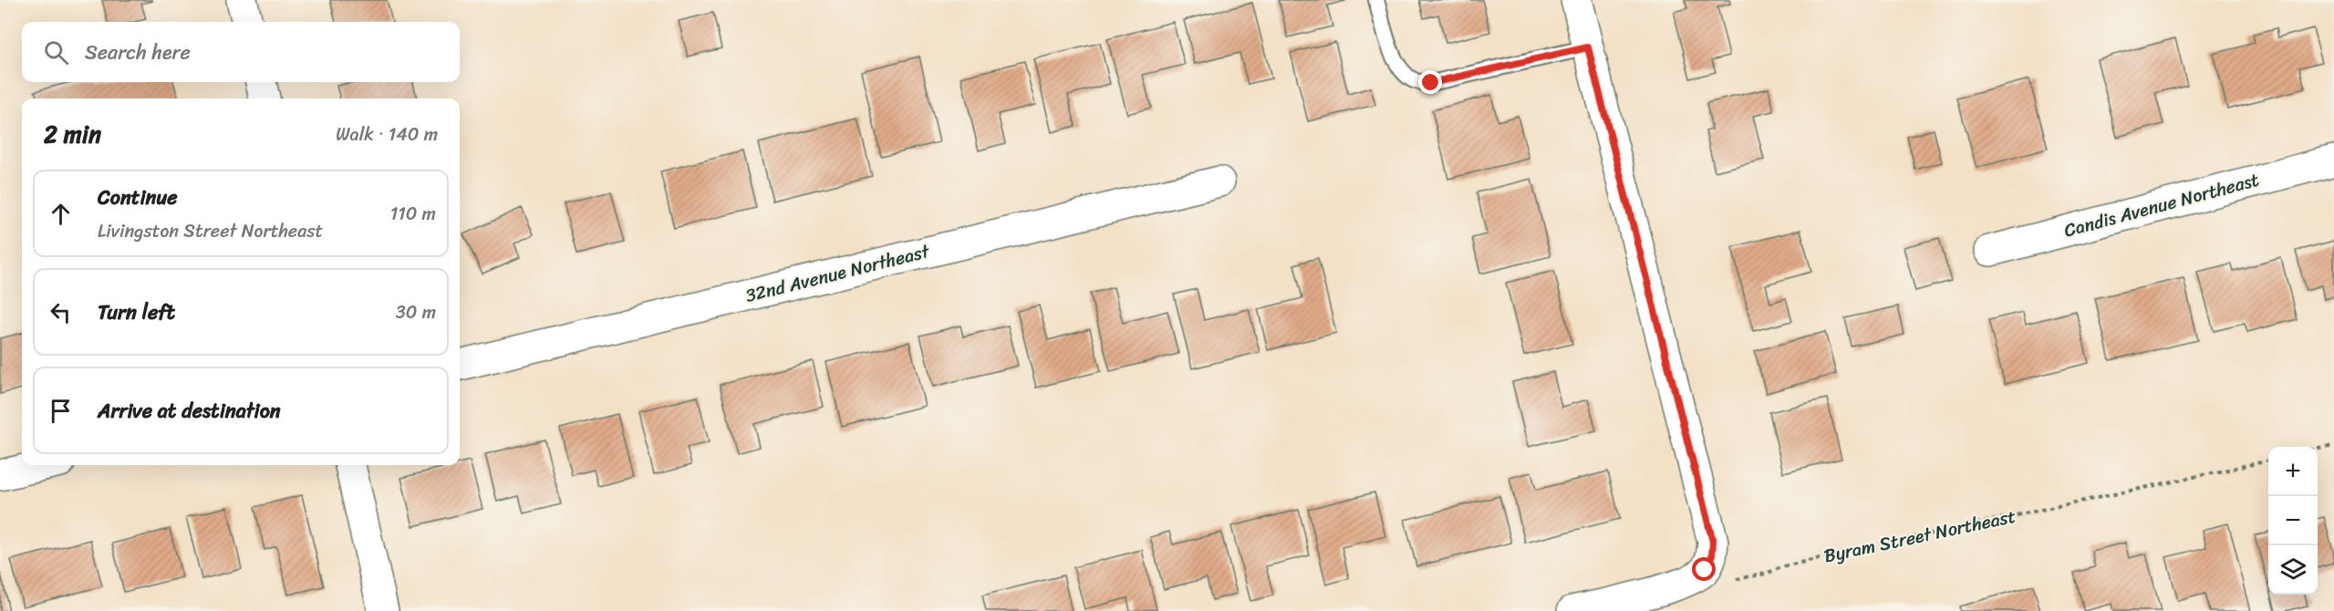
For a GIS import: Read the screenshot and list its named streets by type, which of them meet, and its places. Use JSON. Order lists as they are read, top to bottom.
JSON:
{
  "streets": {
    "street": ["Candis Avenue Northeast", "32nd Avenue Northeast"],
    "path": ["Byram Street Northeast"]
  },
  "page": {
    "search": "Search here",
    "heading": ["2 min", "Walk · 140 m"],
    "list": [
      ["Continue", "Livingston Street Northeast", "110 m"],
      ["Turn left", "30 m"],
      "Arrive at destination"
    ],
    "map_buttons": ["+", "−"]
  }
}
